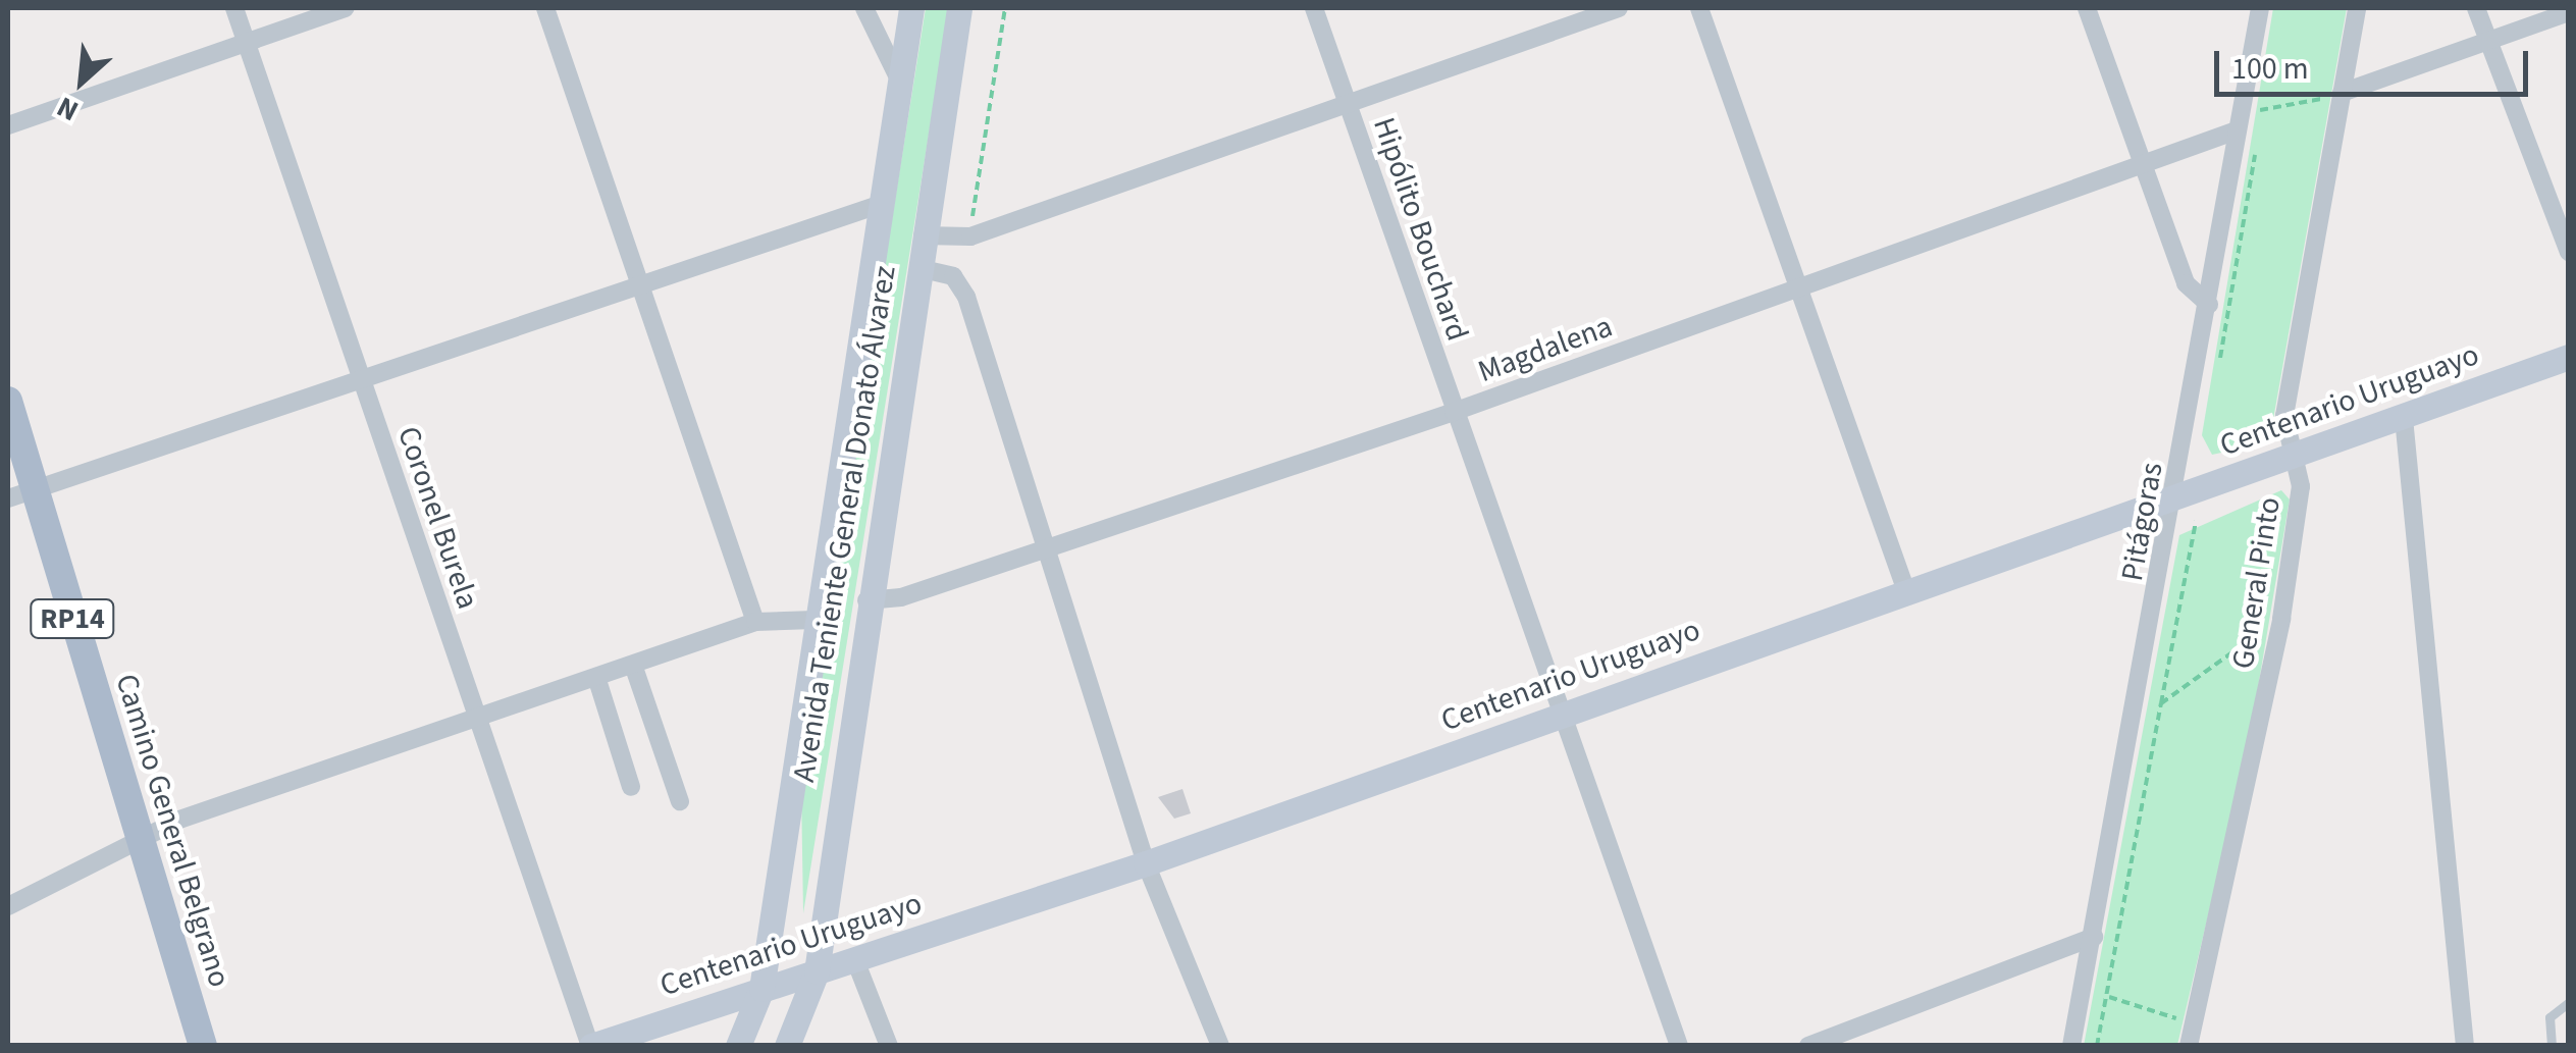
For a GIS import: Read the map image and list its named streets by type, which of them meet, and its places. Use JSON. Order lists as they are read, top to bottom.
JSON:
{
  "streets": {
    "main road": [
      "Centenario Uruguayo",
      "Avenida Teniente General Donato Álvarez",
      "RP14",
      "Camino General Belgrano"
    ],
    "street": [
      "Hipólito Bouchard",
      "Magdalena",
      "Coronel Burela",
      "Pitágoras",
      "General Pinto"
    ]
  },
  "crossings": [
    ["Hipólito Bouchard", "Magdalena"],
    ["Hipólito Bouchard", "Centenario Uruguayo"],
    ["Magdalena", "Pitágoras"],
    ["Magdalena", "Avenida Teniente General Donato Álvarez"],
    ["Centenario Uruguayo", "Coronel Burela"],
    ["Centenario Uruguayo", "Pitágoras"],
    ["Centenario Uruguayo", "Avenida Teniente General Donato Álvarez"],
    ["Centenario Uruguayo", "General Pinto"]
  ],
  "scale_bar": "100 m",
  "north": "bottom left"
}
